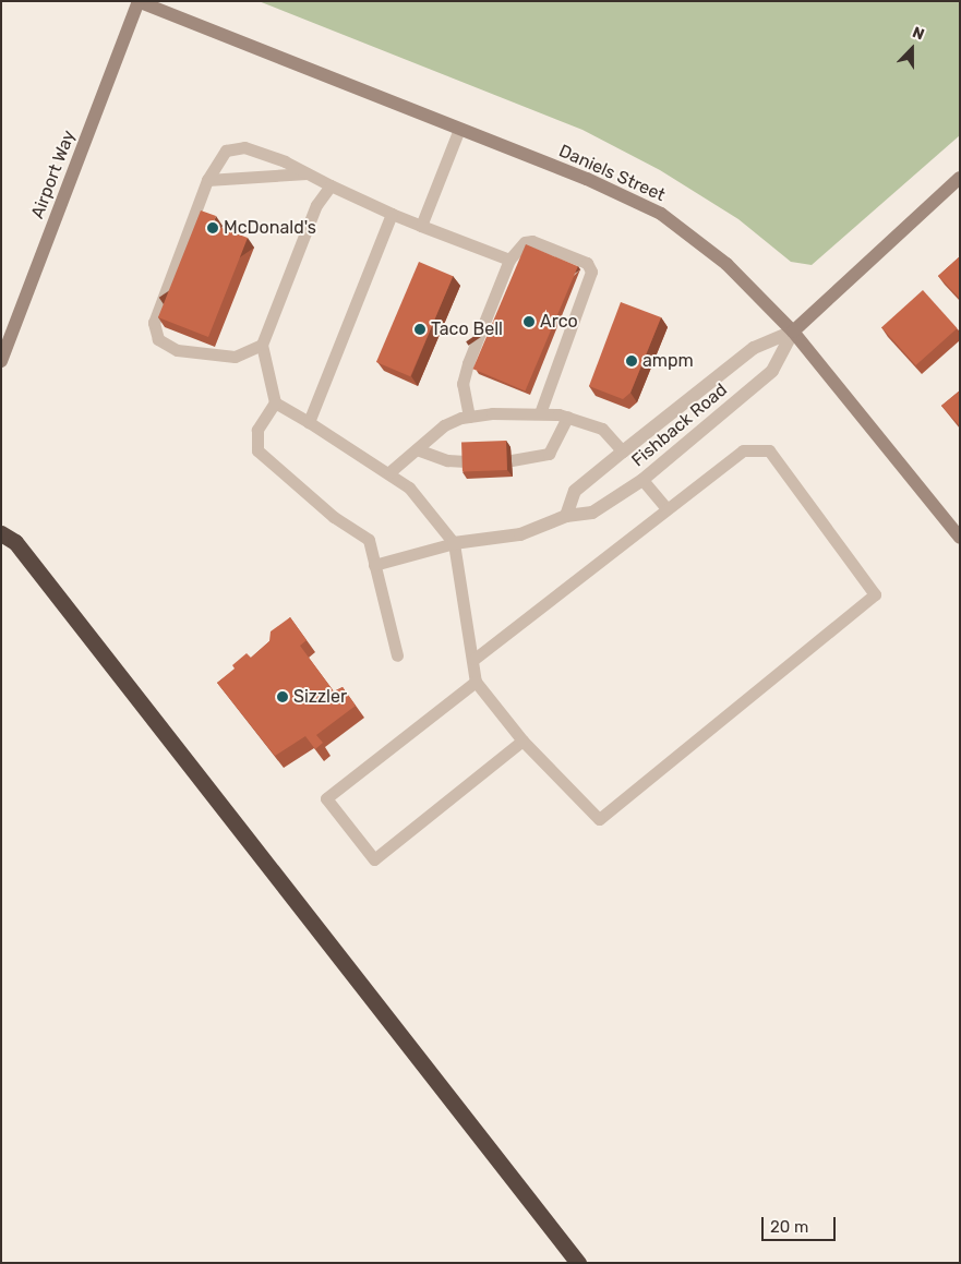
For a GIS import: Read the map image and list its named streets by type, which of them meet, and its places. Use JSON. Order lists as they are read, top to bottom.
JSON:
{
  "streets": {
    "street": ["Daniels Street", "Airport Way", "Fishback Road"]
  },
  "crossings": [
    ["Daniels Street", "Airport Way"],
    ["Daniels Street", "Fishback Road"]
  ],
  "places": [
    "McDonald's",
    "Arco",
    "Taco Bell",
    "ampm",
    "Sizzler"
  ],
  "scale_bar": "20 m",
  "north": "top"
}
